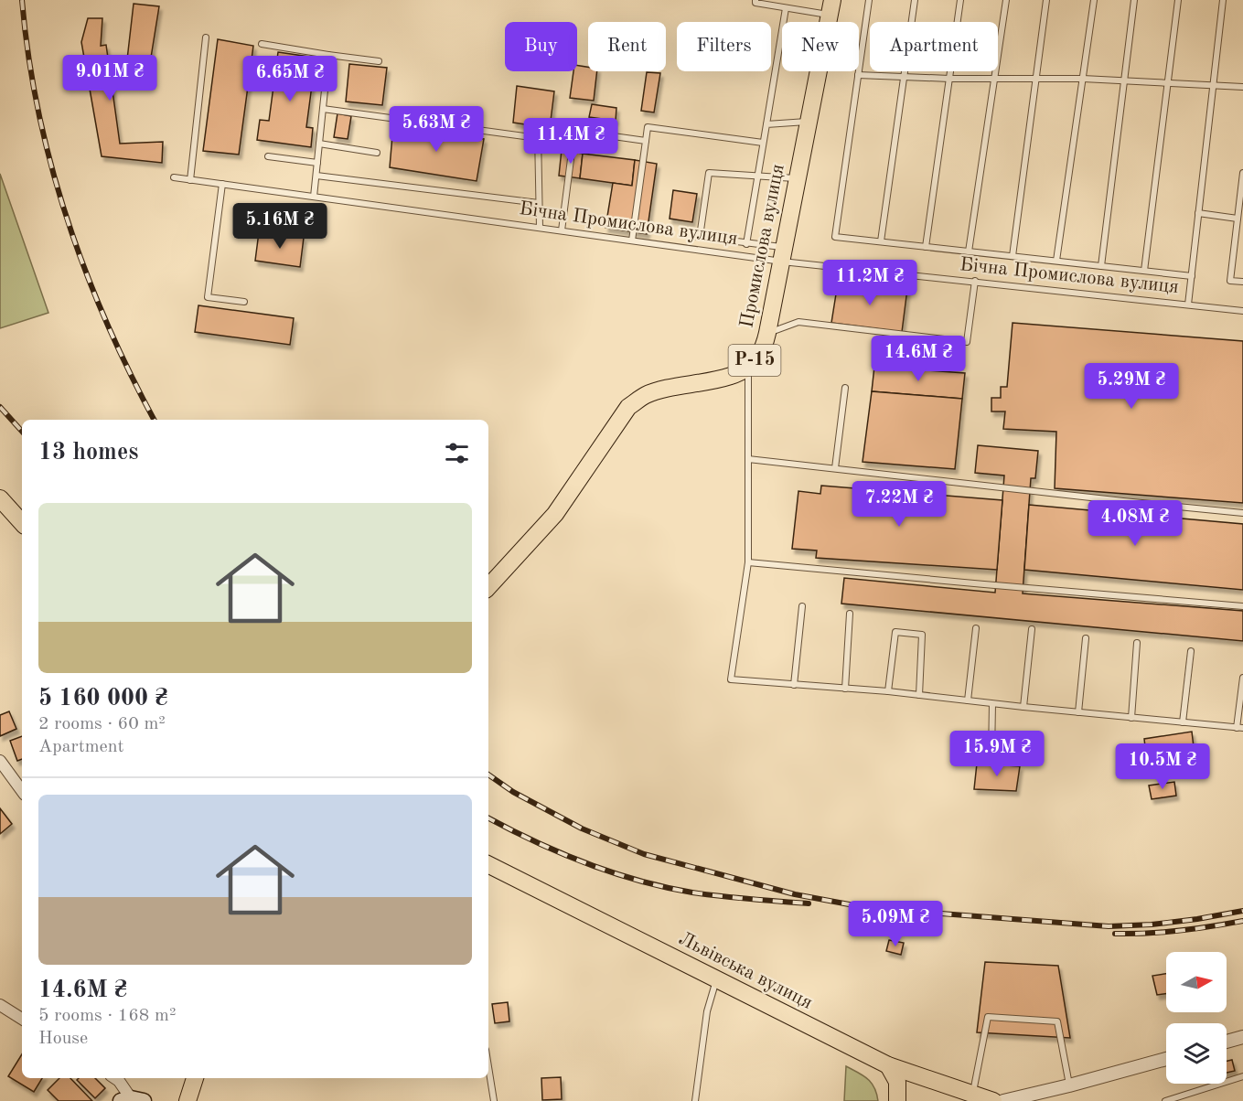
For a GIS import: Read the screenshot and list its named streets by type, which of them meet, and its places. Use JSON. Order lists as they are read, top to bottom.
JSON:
{
  "streets": {
    "main road": ["Промислова вулиця", "Р-15", "Львівська вулиця"],
    "lane": ["Бічна Промислова вулиця"]
  },
  "crossings": [
    ["Бічна Промислова вулиця", "Промислова вулиця"],
    ["Промислова вулиця", "Р-15"]
  ],
  "north": "right",
  "page": {
    "chip": [
      "Buy",
      "Rent",
      "Filters",
      "New",
      "Apartment"
    ],
    "price": [
      "9.01M ₴",
      "6.65M ₴",
      "5.63M ₴",
      "11.4M ₴",
      "5.16M ₴",
      "11.2M ₴",
      "14.6M ₴",
      "5.29M ₴",
      "7.22M ₴",
      "4.08M ₴",
      "15.9M ₴",
      "10.5M ₴",
      "5.09M ₴"
    ],
    "heading": "13 homes",
    "list": [
      {
        "name": "5 160 000 ₴",
        "note": "2 rooms · 60 m² · Apartment"
      },
      {
        "name": "14.6M ₴",
        "note": "5 rooms · 168 m² · House"
      }
    ]
  }
}
